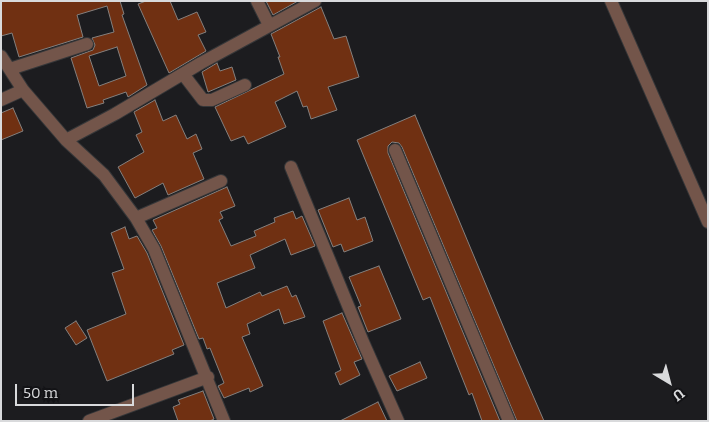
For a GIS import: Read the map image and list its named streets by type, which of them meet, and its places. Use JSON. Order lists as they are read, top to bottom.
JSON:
{
  "scale_bar": "50 m",
  "north": "bottom right"
}
